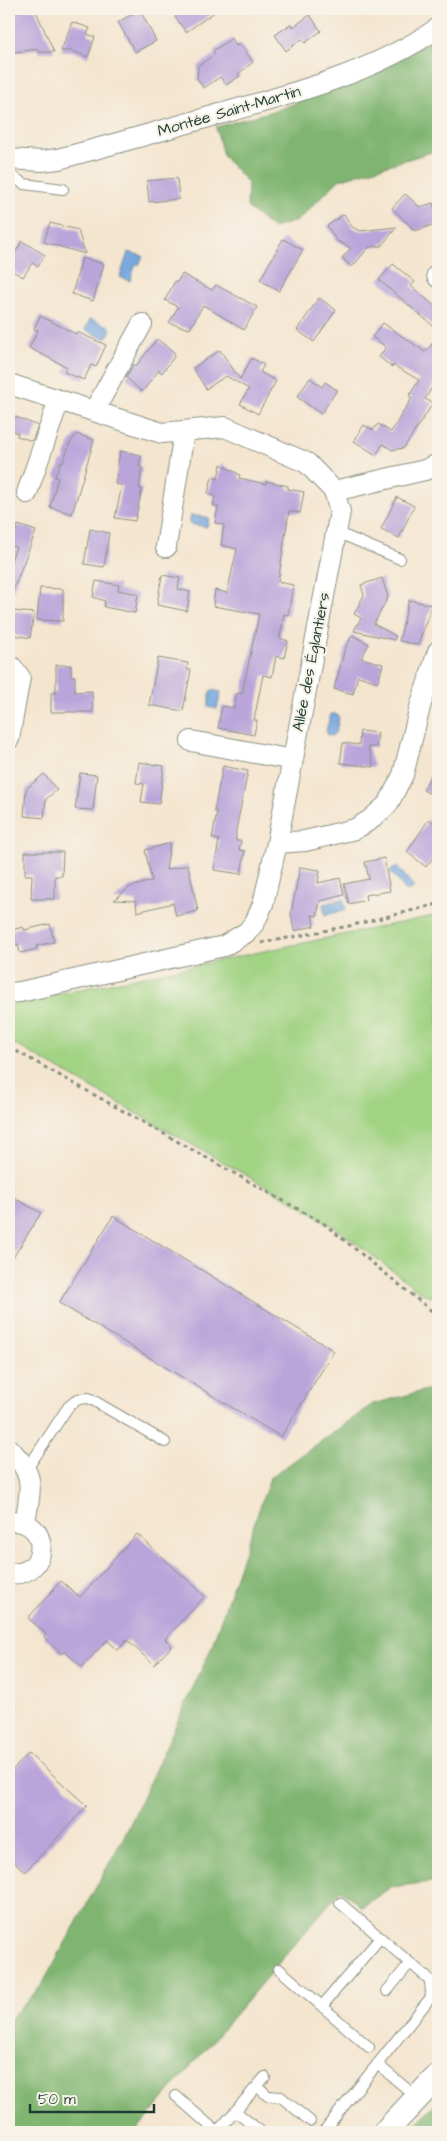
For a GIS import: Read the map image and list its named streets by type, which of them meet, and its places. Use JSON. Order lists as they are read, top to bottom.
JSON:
{
  "streets": {
    "street": ["Montée Saint-Martin", "Allée des Églantiers"]
  },
  "scale_bar": "50 m"
}
